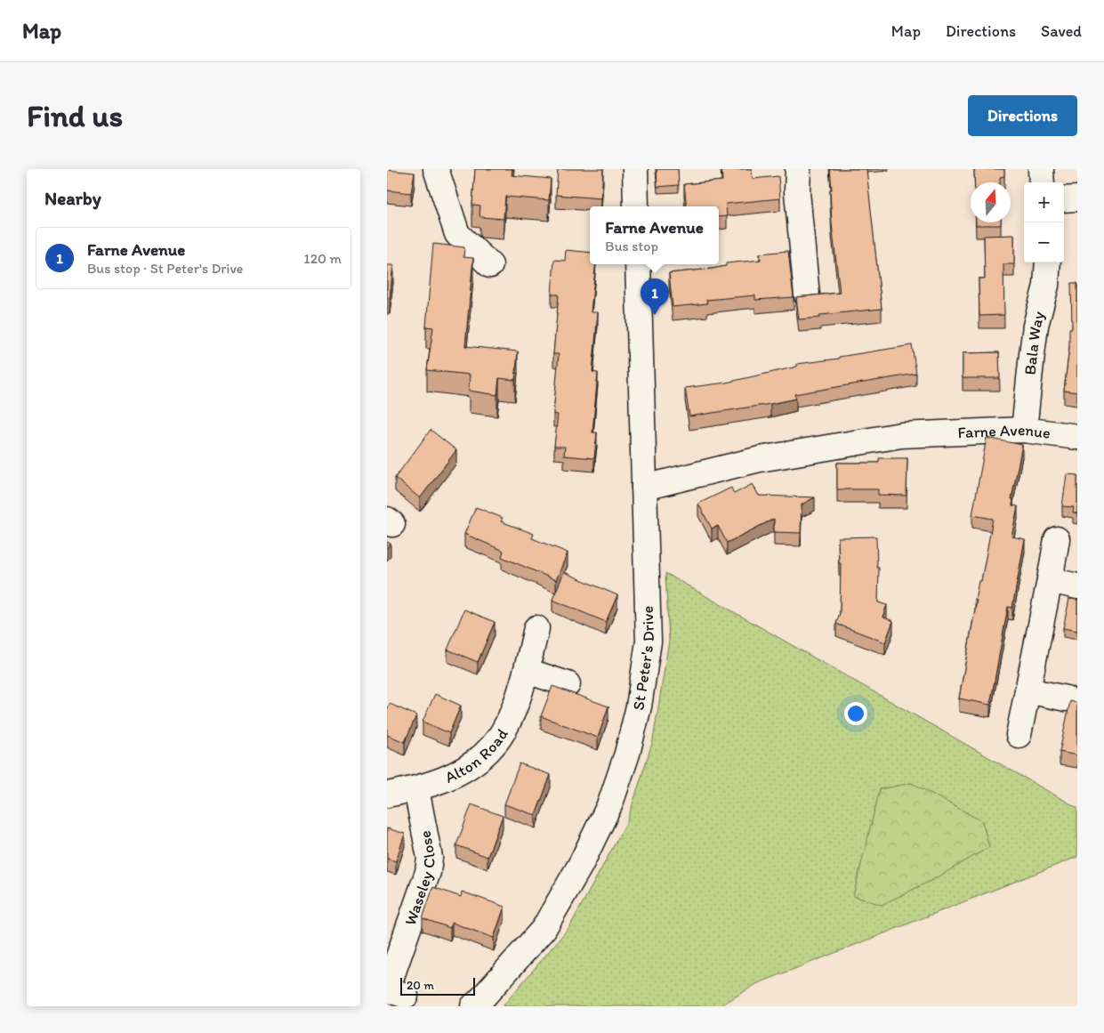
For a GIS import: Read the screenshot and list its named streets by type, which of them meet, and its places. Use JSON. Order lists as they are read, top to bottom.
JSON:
{
  "streets": {
    "street": [
      "Bala Way",
      "Farne Avenue",
      "St Peter's Drive",
      "Alton Road",
      "Waseley Close"
    ]
  },
  "crossings": [
    ["Bala Way", "Farne Avenue"],
    ["Farne Avenue", "St Peter's Drive"],
    ["Alton Road", "Waseley Close"]
  ],
  "scale_bar": "20 m",
  "north": "top",
  "page": {
    "header": "Map",
    "nav": ["Map", "Directions", "Saved"],
    "buttons": "Directions",
    "title": "Find us",
    "heading": "Nearby",
    "map_buttons": ["+", "−"],
    "popup": ["Farne Avenue", "Bus stop"],
    "list": [
      {
        "mark": "1",
        "name": "Farne Avenue",
        "note": "Bus stop · St Peter's Drive",
        "value": "120 m"
      }
    ],
    "pins": "1",
    "scale": "20 m"
  }
}
